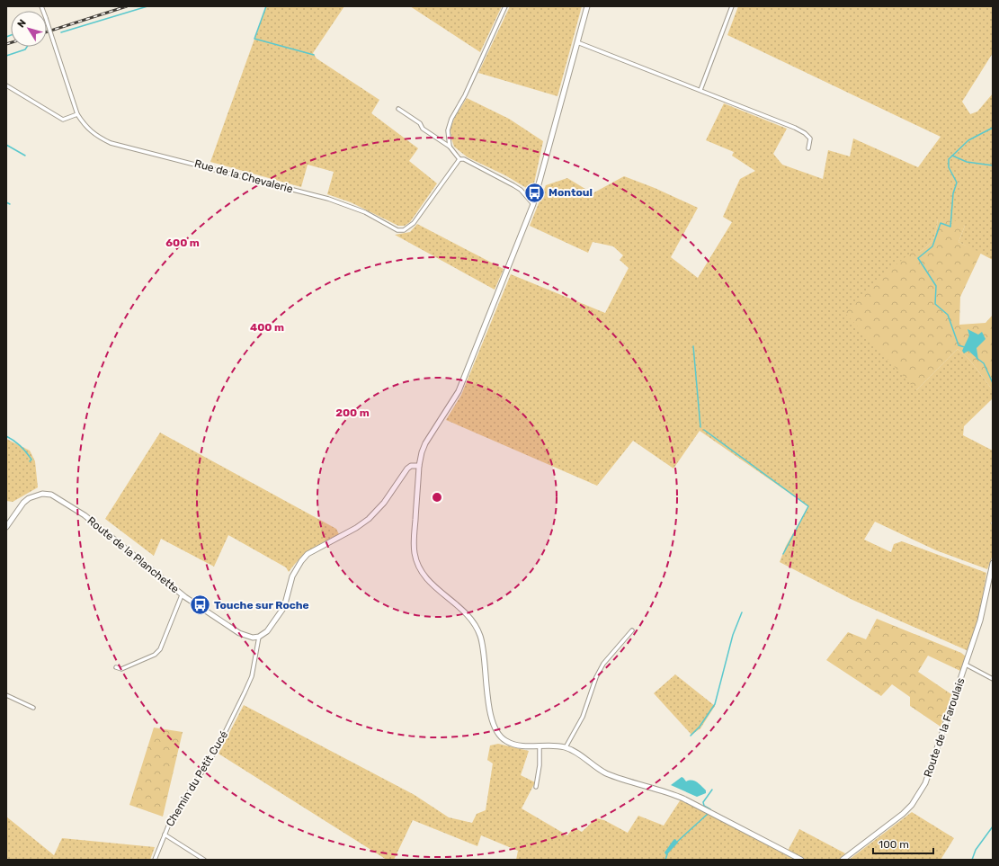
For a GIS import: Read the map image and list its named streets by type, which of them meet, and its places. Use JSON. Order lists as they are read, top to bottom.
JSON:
{
  "streets": {
    "street": [
      "Rue de la Chevalerie",
      "Route de la Planchette",
      "Route de la Faroulais",
      "Chemin du Petit Cucé"
    ]
  },
  "crossings": [
    ["Route de la Planchette", "Chemin du Petit Cucé"]
  ],
  "places": {
    "bus stop": ["Montoul", "Touche sur Roche"]
  },
  "scale_bar": "100 m",
  "north": "top left",
  "rings": ["600 m", "400 m", "200 m"]
}
